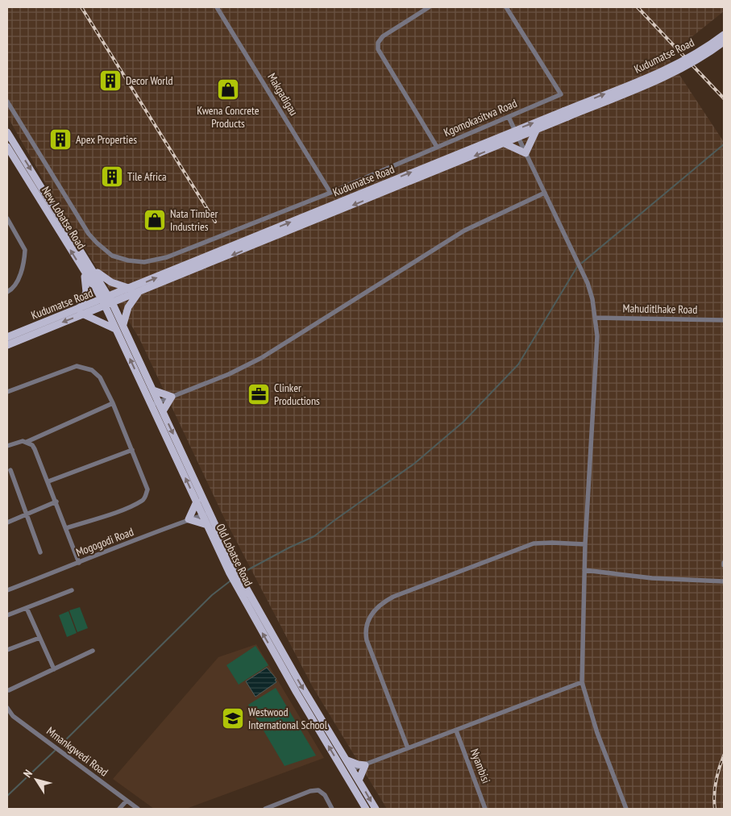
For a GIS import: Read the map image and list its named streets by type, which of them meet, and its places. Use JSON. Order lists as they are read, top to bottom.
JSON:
{
  "streets": {
    "main road": ["Kudumatse Road", "New Lobatse Road", "Old Lobatse Road"],
    "street": [
      "Makgadigau",
      "Kgomokasitwa Road",
      "Mahuditlhake Road",
      "Mogogodi Road",
      "Mmankgwedi Road",
      "Nyambisi"
    ]
  },
  "crossings": [
    ["Kudumatse Road", "New Lobatse Road"],
    ["Kudumatse Road", "Old Lobatse Road"],
    ["New Lobatse Road", "Old Lobatse Road"],
    ["Mogogodi Road", "Old Lobatse Road"]
  ],
  "places": {
    "building": ["Decor World", "Apex Properties", "Tile Africa"],
    "shop": ["Kwena Concrete Products", "Nata Timber Industries"],
    "office": ["Clinker Productions"],
    "school or university": ["Westwood International School"]
  },
  "north": "top left"
}
